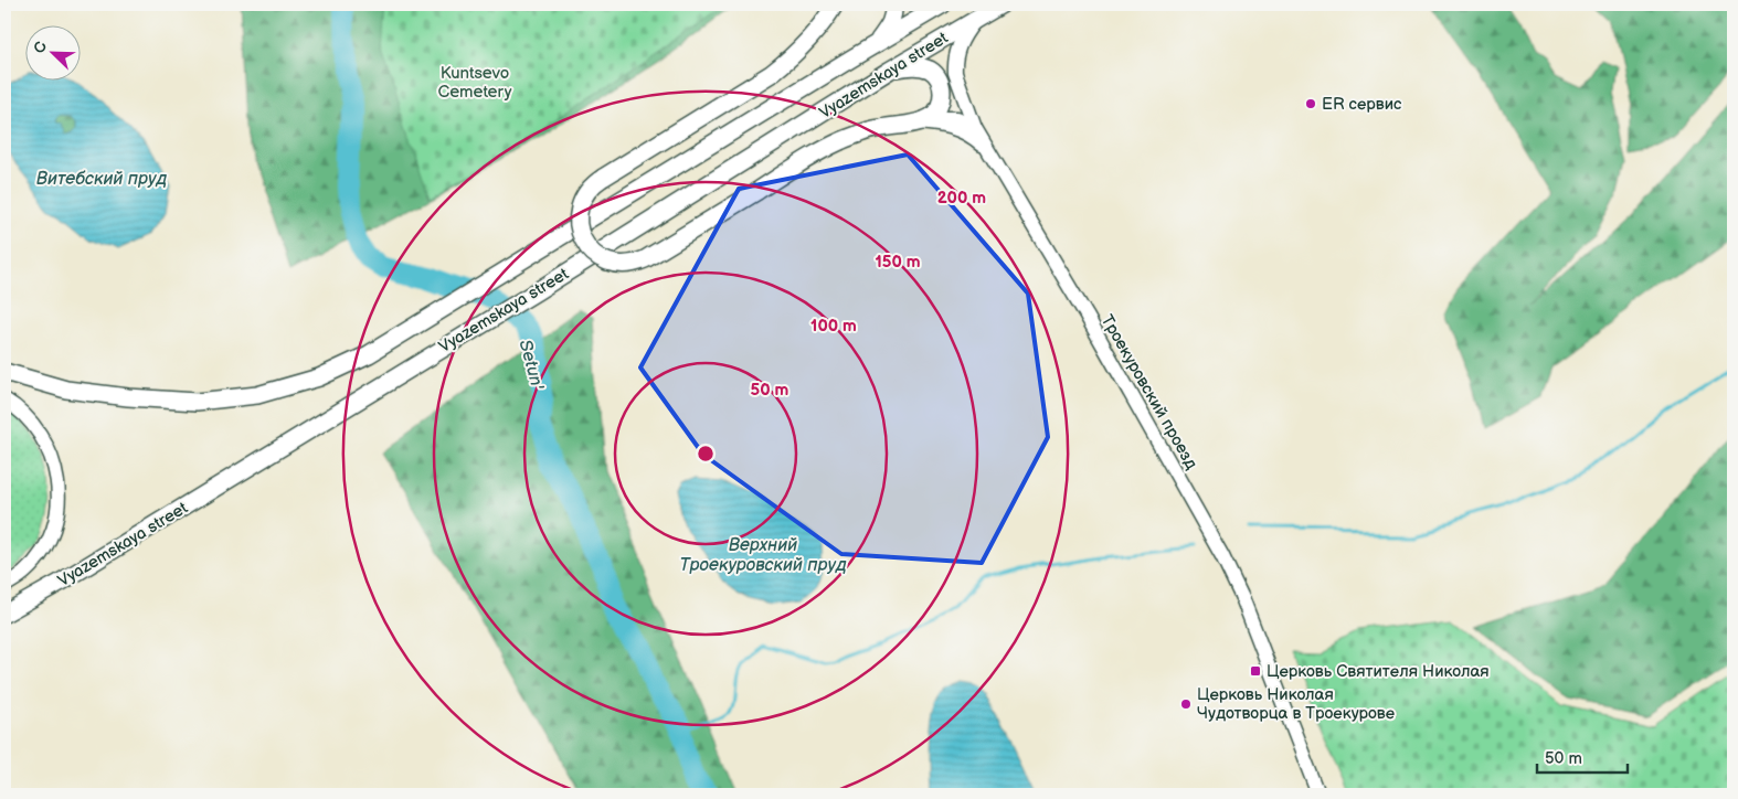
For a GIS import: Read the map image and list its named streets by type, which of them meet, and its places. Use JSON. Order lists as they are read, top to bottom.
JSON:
{
  "streets": {
    "main road": ["Vyazemskaya street"],
    "street": ["Троекуровский проезд"]
  },
  "water": ["Витебский пруд", "Setun'", "Верхний Троекуровский пруд"],
  "parks": ["Kuntsevo Cemetery"],
  "places": {
    "other": ["ER сервис", "Церковь Николая Чудотворца в Троекурове"],
    "transit": ["Церковь Святителя Николая"]
  },
  "scale_bar": "50 m",
  "north": "top left",
  "rings": [
    "200 m",
    "150 m",
    "100 m",
    "50 m"
  ]
}
